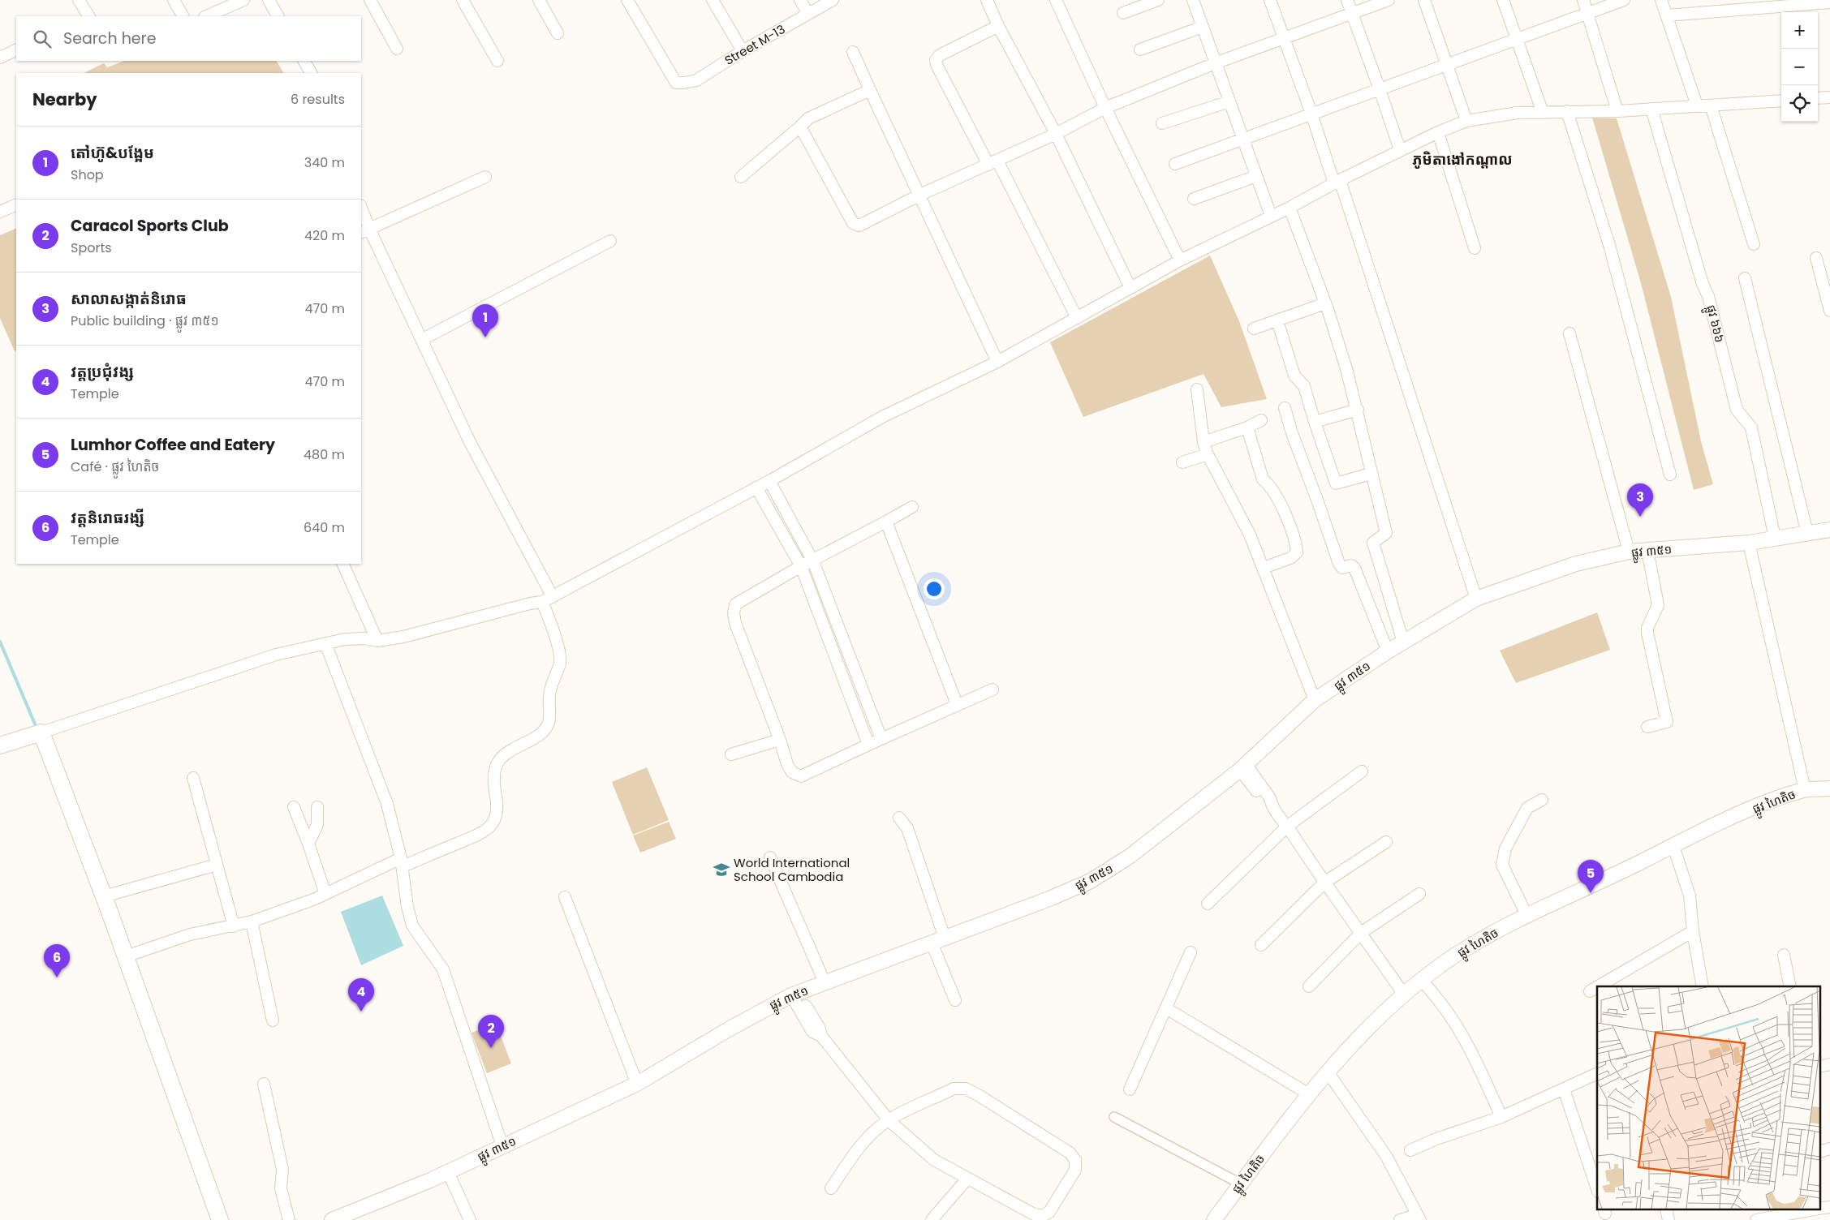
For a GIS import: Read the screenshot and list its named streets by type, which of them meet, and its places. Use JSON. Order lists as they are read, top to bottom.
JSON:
{
  "streets": {
    "street": [
      "Street M-13",
      "ផ្លូវ ៦៦៦",
      "ផ្លូវ ៣៥១",
      "ផ្លូវ ហៃតិច"
    ]
  },
  "crossings": [
    ["ផ្លូវ ៦៦៦", "ផ្លូវ ៣៥១"]
  ],
  "districts": ["ភូមិតាងៅកណ្តាល"],
  "places": {
    "school or university": ["World International School Cambodia"]
  },
  "page": {
    "map_buttons": ["+", "−"],
    "search": "Search here",
    "heading": ["Nearby", "6 results"],
    "list": [
      {
        "mark": "1",
        "name": "តៅហ៊ូ&បង្អែម",
        "note": "Shop",
        "value": "340 m"
      },
      {
        "mark": "2",
        "name": "Caracol Sports Club",
        "note": "Sports",
        "value": "420 m"
      },
      {
        "mark": "3",
        "name": "សាលាសង្កាត់និរោធ",
        "note": "Public building · ផ្លូវ ៣៥១",
        "value": "470 m"
      },
      {
        "mark": "4",
        "name": "វត្តប្រជុំវង្ស",
        "note": "Temple",
        "value": "470 m"
      },
      {
        "mark": "5",
        "name": "Lumhor Coffee and Eatery",
        "note": "Café · ផ្លូវ ហៃតិច",
        "value": "480 m"
      },
      {
        "mark": "6",
        "name": "វត្តនិរោធរង្សី",
        "note": "Temple",
        "value": "640 m"
      }
    ],
    "pins": [
      "1",
      "3",
      "5",
      "6",
      "4",
      "2"
    ]
  }
}
